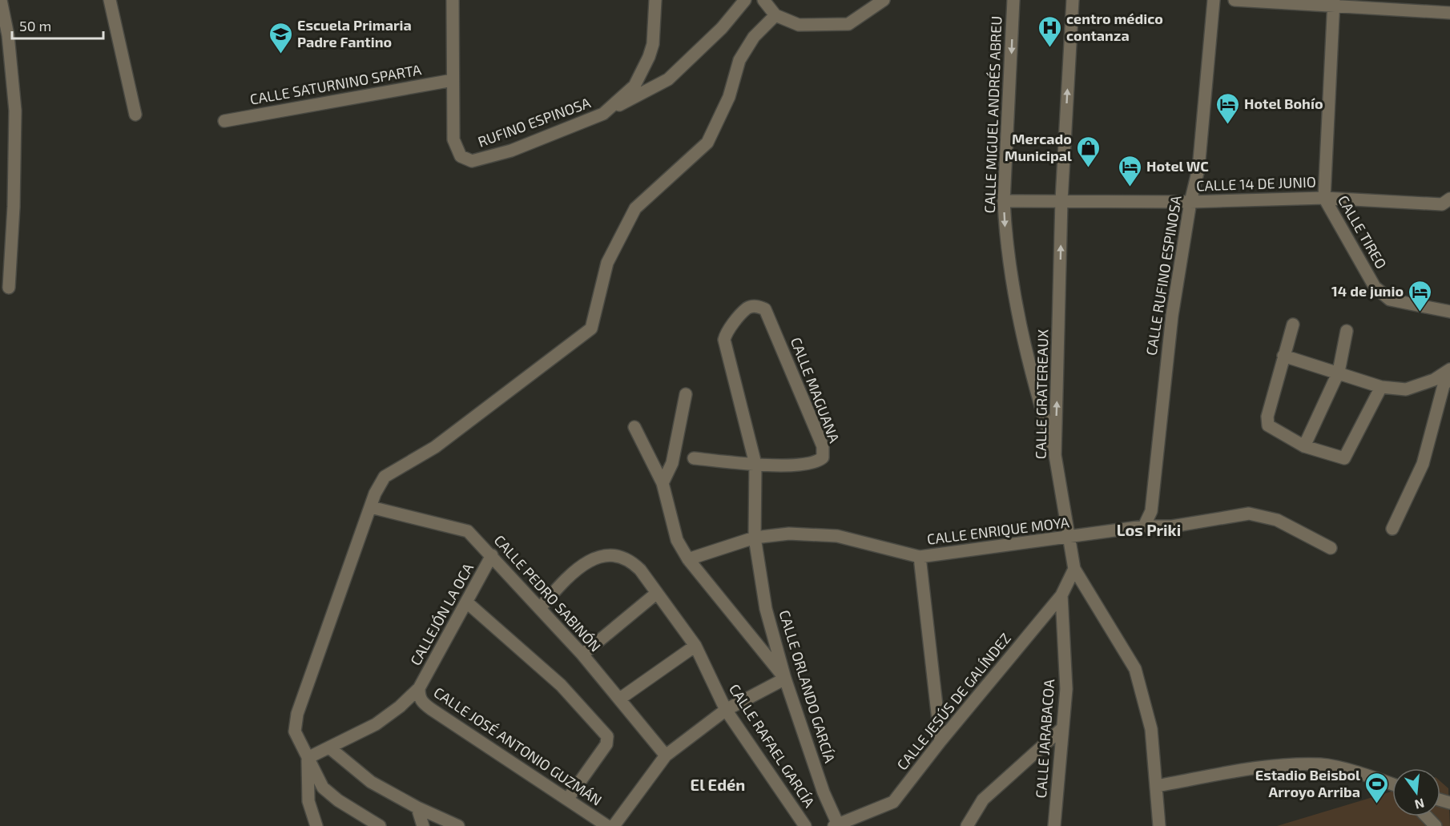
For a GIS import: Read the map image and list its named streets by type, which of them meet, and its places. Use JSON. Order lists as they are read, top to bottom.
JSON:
{
  "streets": {
    "street": [
      "CALLE SATURNINO SPARTA",
      "CALLE MIGUEL ANDRÉS ABREU",
      "RUFINO ESPINOSA",
      "CALLE 14 DE JUNIO",
      "CALLE TIREO",
      "CALLE RUFINO ESPINOSA",
      "CALLE MAGUANA",
      "CALLE GRATEREAUX",
      "CALLE ENRIQUE MOYA",
      "CALLE PEDRO SABINÓN",
      "CALLEJÓN LA OCA",
      "CALLE ORLANDO GARCÍA",
      "CALLE JESÚS DE GALÍNDEZ",
      "CALLE JARABACOA",
      "CALLE RAFAEL GARCÍA",
      "CALLE JOSÉ ANTONIO GUZMÁN"
    ]
  },
  "crossings": [
    ["CALLE SATURNINO SPARTA", "RUFINO ESPINOSA"],
    ["CALLE MIGUEL ANDRÉS ABREU", "CALLE 14 DE JUNIO"],
    ["CALLE MIGUEL ANDRÉS ABREU", "CALLE GRATEREAUX"],
    ["CALLE 14 DE JUNIO", "CALLE TIREO"],
    ["CALLE 14 DE JUNIO", "CALLE RUFINO ESPINOSA"],
    ["CALLE 14 DE JUNIO", "CALLE GRATEREAUX"],
    ["CALLE RUFINO ESPINOSA", "CALLE ENRIQUE MOYA"],
    ["CALLE MAGUANA", "CALLE ORLANDO GARCÍA"],
    ["CALLE GRATEREAUX", "CALLE ENRIQUE MOYA"],
    ["CALLE GRATEREAUX", "CALLE JESÚS DE GALÍNDEZ"],
    ["CALLE ENRIQUE MOYA", "CALLE ORLANDO GARCÍA"],
    ["CALLE PEDRO SABINÓN", "CALLEJÓN LA OCA"],
    ["CALLE PEDRO SABINÓN", "CALLE RAFAEL GARCÍA"],
    ["CALLEJÓN LA OCA", "CALLE JOSÉ ANTONIO GUZMÁN"],
    ["CALLE ORLANDO GARCÍA", "CALLE JESÚS DE GALÍNDEZ"],
    ["CALLE JESÚS DE GALÍNDEZ", "CALLE JARABACOA"]
  ],
  "one_way": ["CALLE MIGUEL ANDRÉS ABREU", "CALLE GRATEREAUX"],
  "districts": ["Los Priki", "El Edén"],
  "places": {
    "hospital": ["centro médico contanza"],
    "school or university": ["Escuela Primaria Padre Fantino"],
    "hotel": ["Hotel Bohío", "Hotel WC", "14 de junio"],
    "shop": ["Mercado Municipal"],
    "sports": ["Estadio Beisbol Arroyo Arriba"]
  },
  "scale_bar": "50 m",
  "north": "bottom"
}
